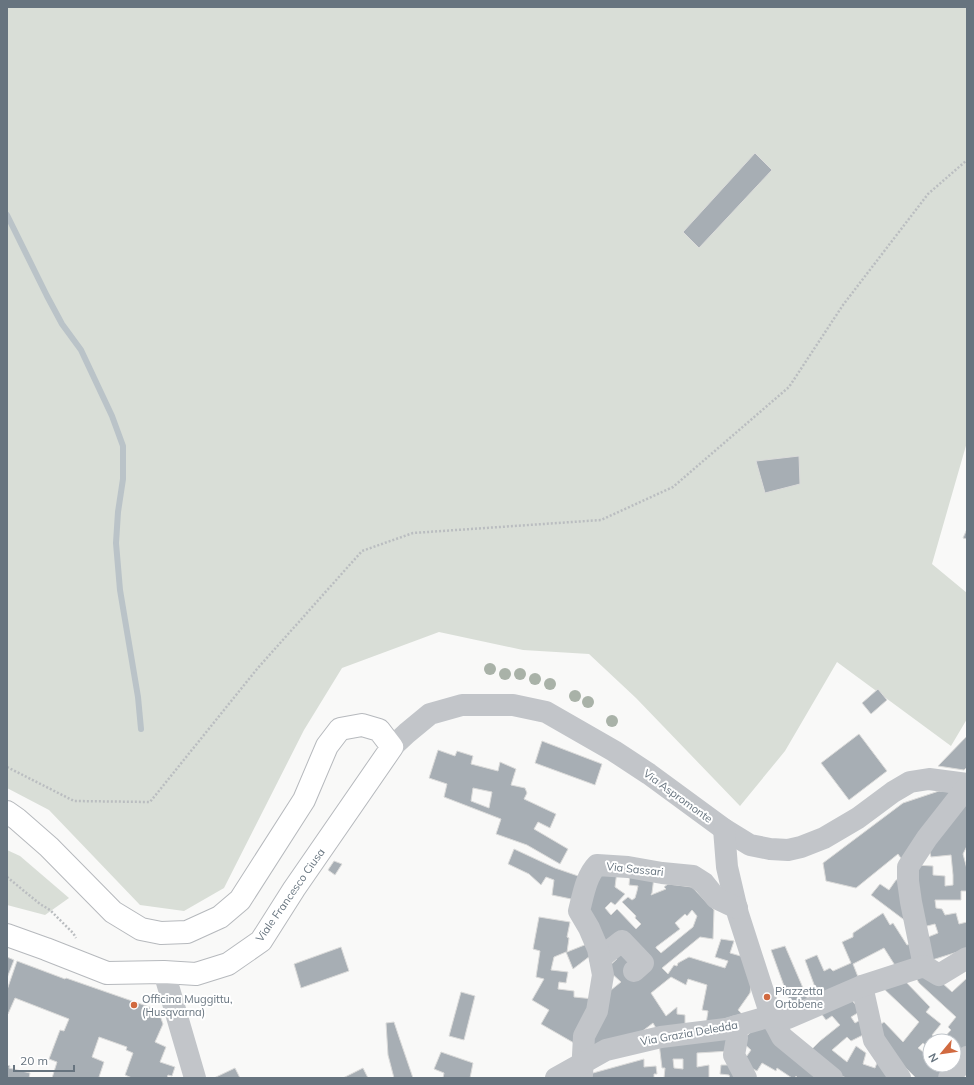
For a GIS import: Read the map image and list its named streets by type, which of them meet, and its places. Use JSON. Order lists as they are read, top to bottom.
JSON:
{
  "streets": {
    "main road": ["Viale Francesco Ciusa"],
    "street": ["Via Aspromonte", "Via Sassari", "Via Grazia Deledda"]
  },
  "crossings": [
    ["Via Aspromonte", "Viale Francesco Ciusa"],
    ["Via Sassari", "Via Grazia Deledda"]
  ],
  "places": ["Piazzetta Ortobene", "Officina Muggittu, (Husqvarna)"],
  "scale_bar": "20 m",
  "north": "bottom left"
}
